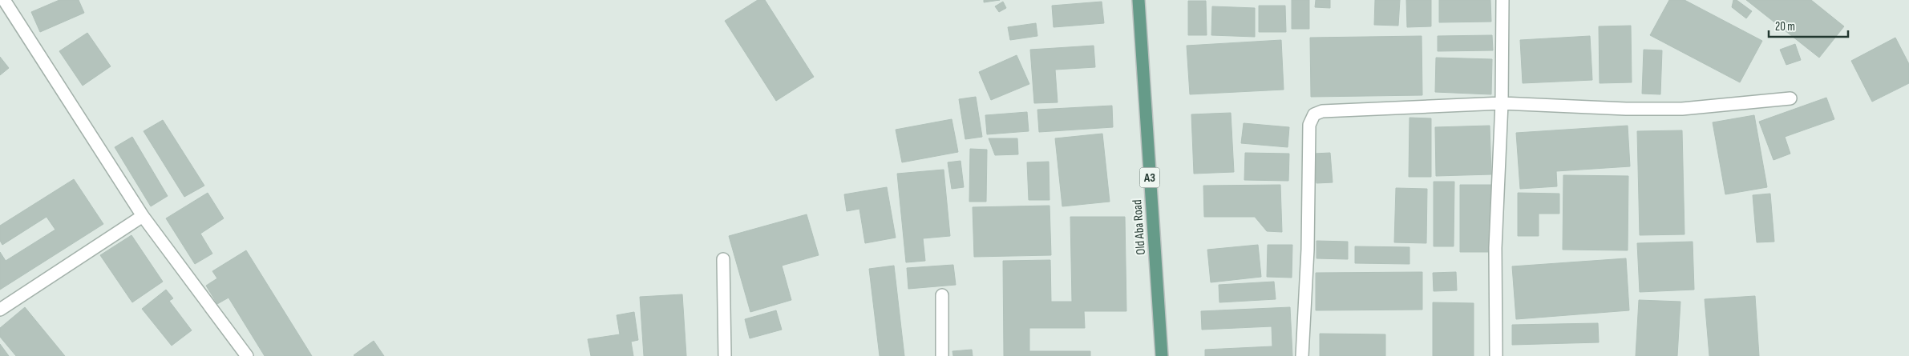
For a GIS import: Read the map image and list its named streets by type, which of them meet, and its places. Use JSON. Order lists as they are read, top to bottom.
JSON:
{
  "streets": {
    "main road": ["A3", "Old Aba Road"]
  },
  "scale_bar": "20 m"
}
